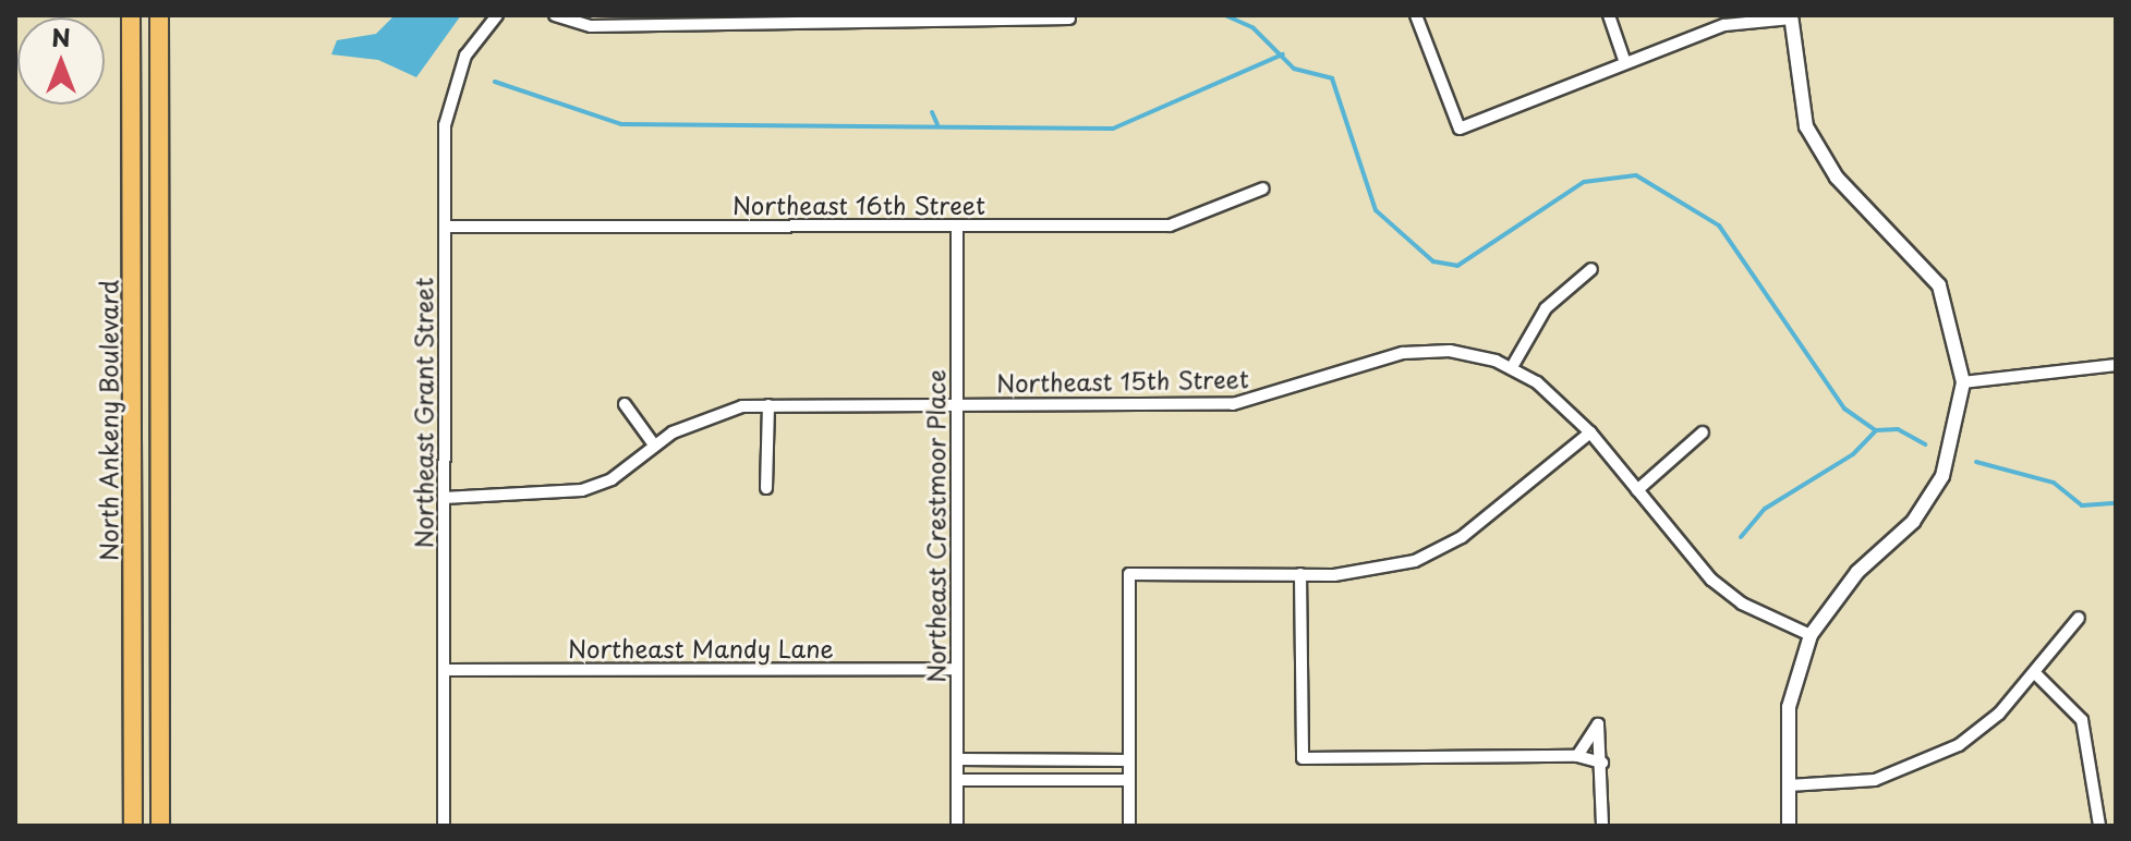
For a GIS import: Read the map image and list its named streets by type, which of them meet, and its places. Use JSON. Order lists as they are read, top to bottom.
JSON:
{
  "streets": {
    "main road": ["North Ankeny Boulevard"],
    "street": [
      "Northeast 16th Street",
      "Northeast 15th Street",
      "Northeast Grant Street",
      "Northeast Crestmoor Place",
      "Northeast Mandy Lane"
    ]
  },
  "crossings": [
    ["Northeast 16th Street", "Northeast Grant Street"],
    ["Northeast 16th Street", "Northeast Crestmoor Place"],
    ["Northeast 15th Street", "Northeast Grant Street"],
    ["Northeast 15th Street", "Northeast Crestmoor Place"],
    ["Northeast Grant Street", "Northeast Mandy Lane"],
    ["Northeast Crestmoor Place", "Northeast Mandy Lane"]
  ],
  "north": "top"
}
